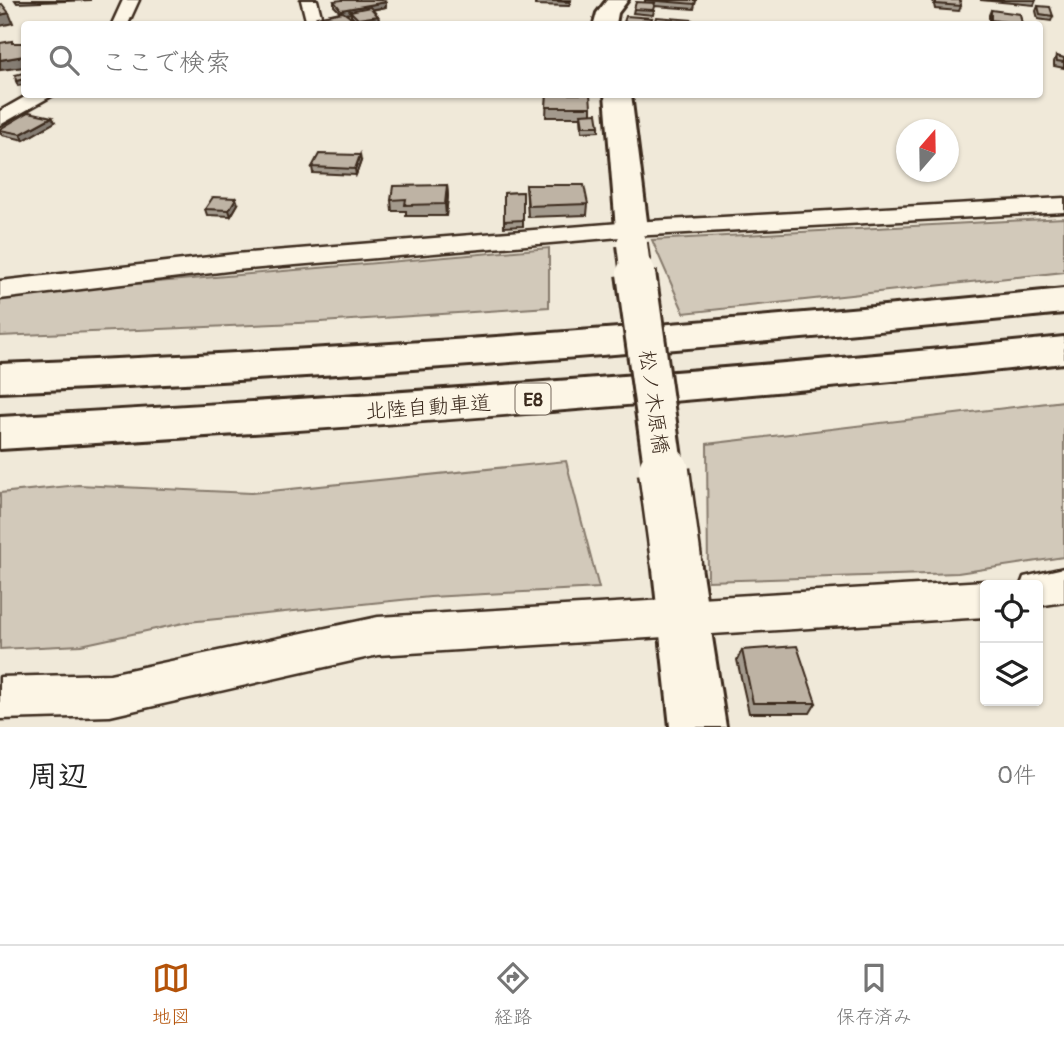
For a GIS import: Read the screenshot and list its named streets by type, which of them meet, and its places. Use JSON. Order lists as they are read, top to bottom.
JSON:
{
  "streets": {
    "main road": ["E8", "松ノ木原橋", "北陸自動車道"]
  },
  "north": "top",
  "page": {
    "search": "ここで検索",
    "heading": ["周辺", "0件"],
    "nav": ["地図", "経路", "保存済み"]
  }
}
